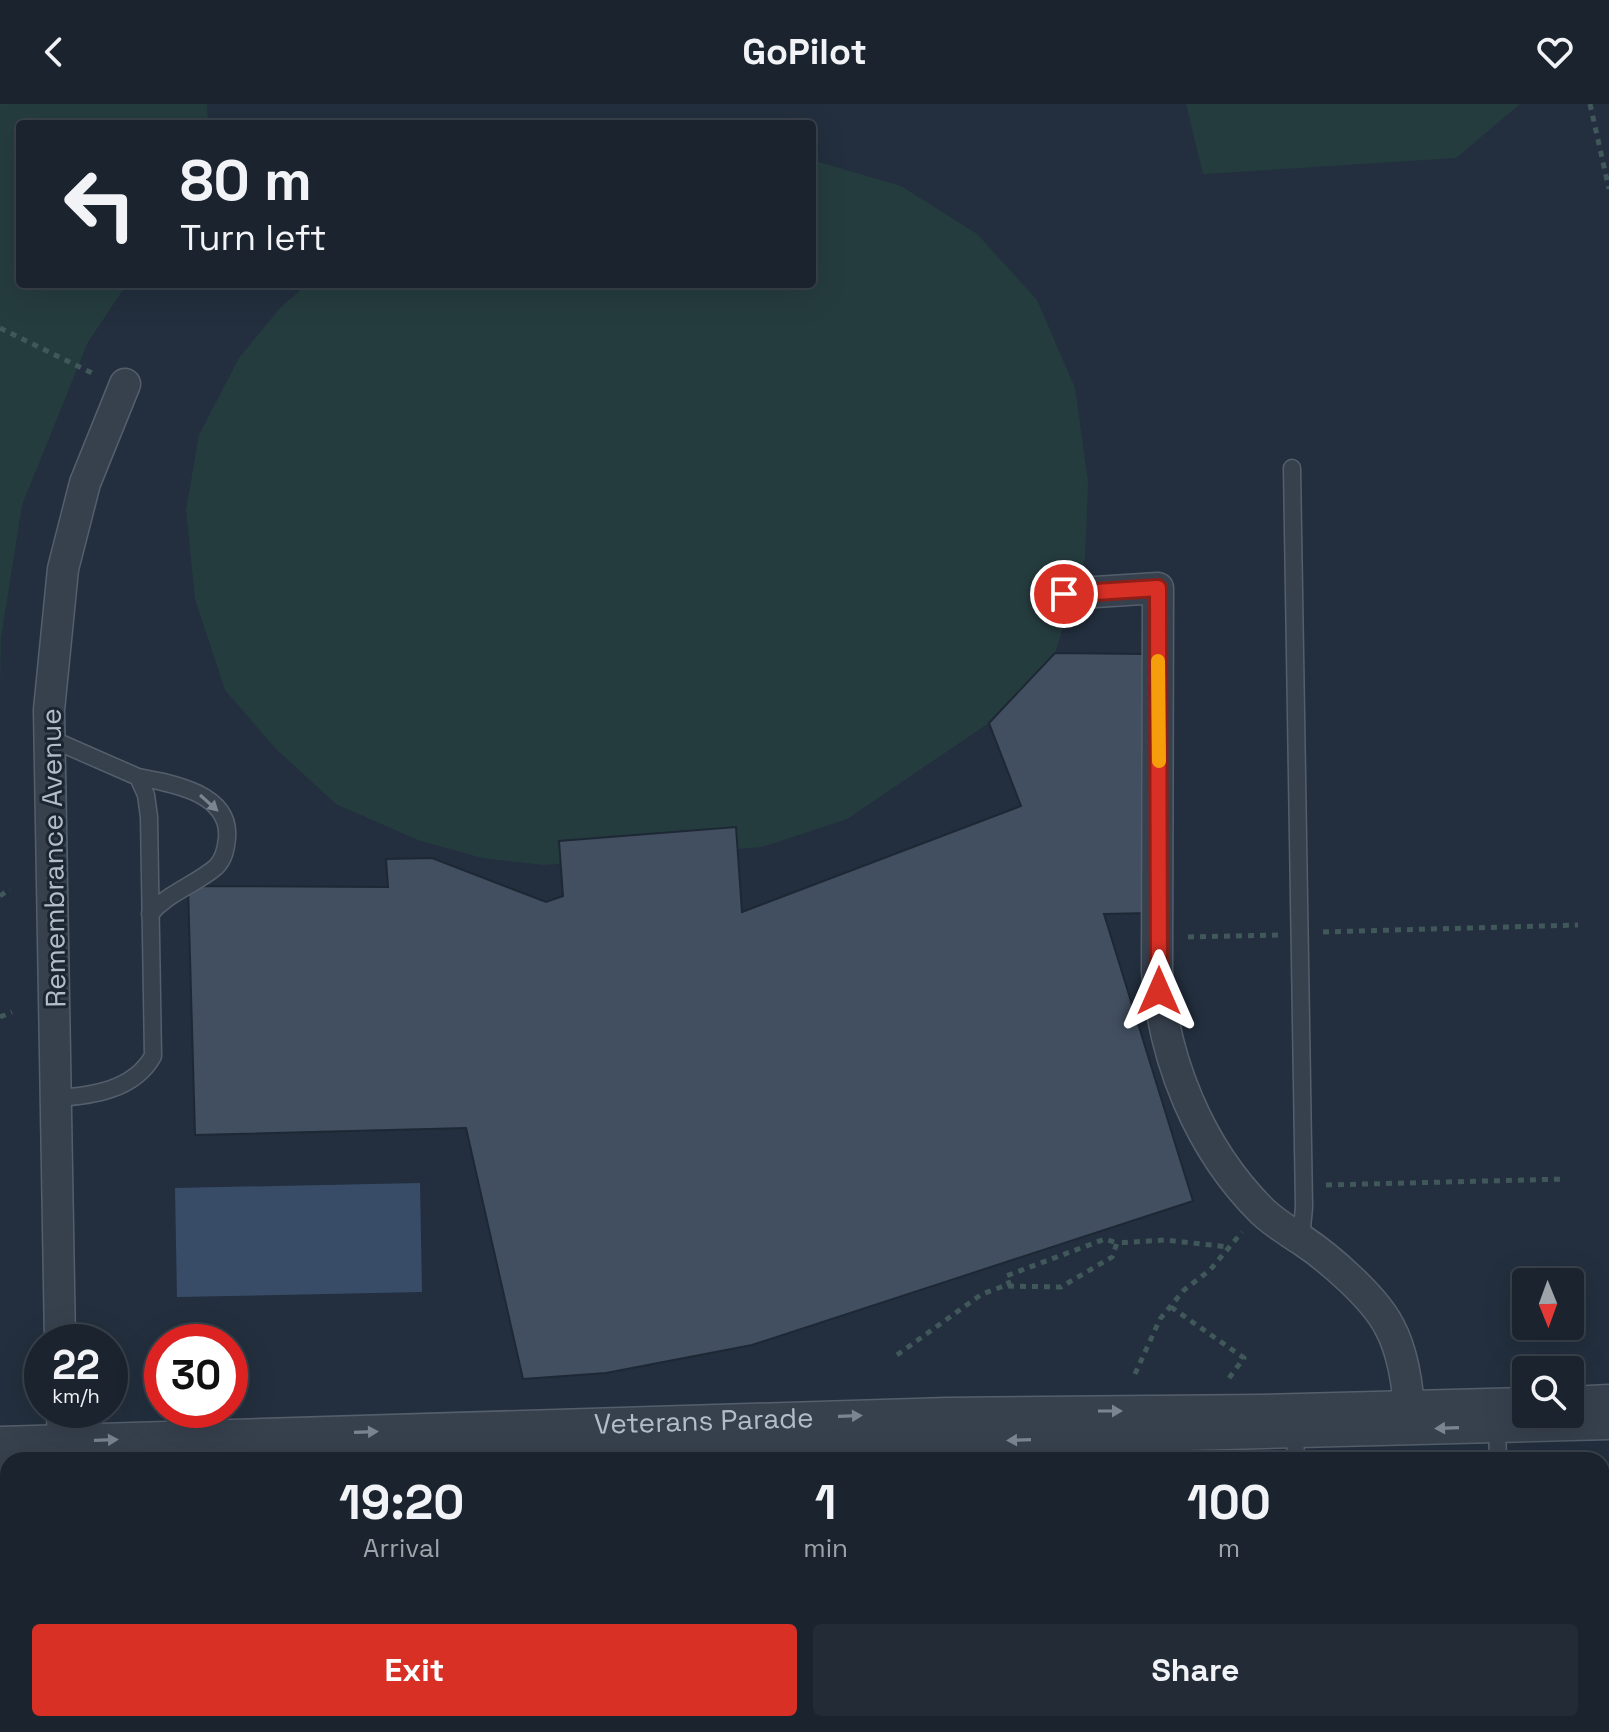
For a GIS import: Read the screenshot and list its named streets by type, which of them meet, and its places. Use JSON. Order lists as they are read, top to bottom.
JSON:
{
  "streets": {
    "street": ["Remembrance Avenue", "Veterans Parade"]
  },
  "north": "bottom",
  "page": {
    "header": "GoPilot",
    "turn": ["80 m", "Turn left"],
    "speed": "22 km/h",
    "limit": "30",
    "eta": [
      "19:20",
      "Arrival",
      "1",
      "min",
      "100",
      "m"
    ],
    "buttons": ["Exit", "Share"]
  }
}
